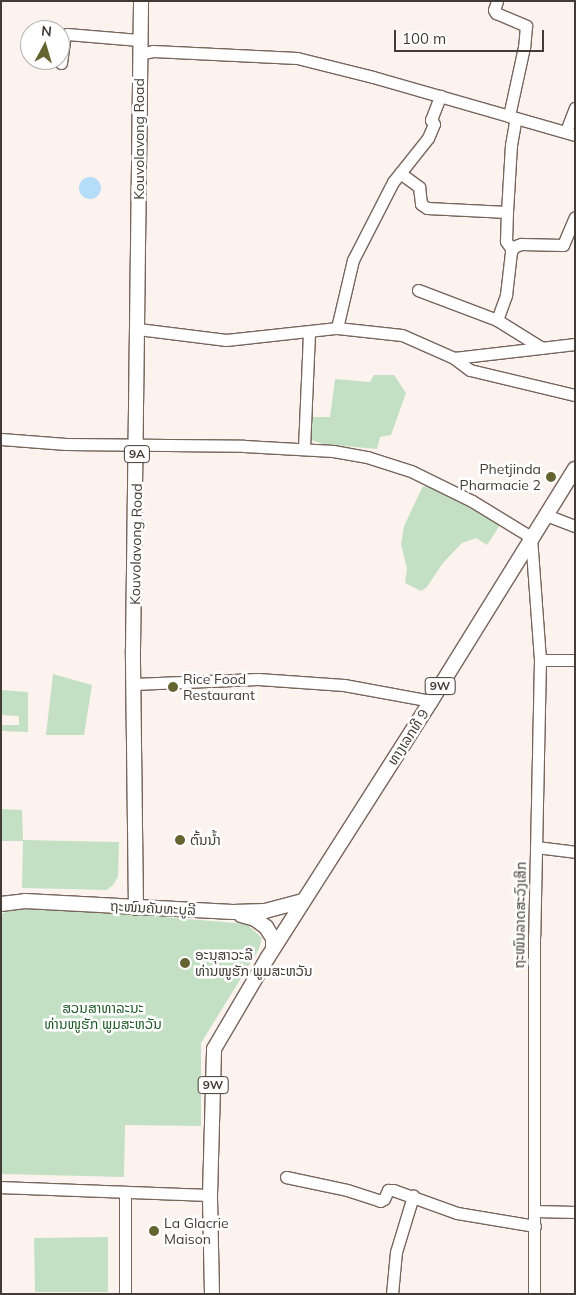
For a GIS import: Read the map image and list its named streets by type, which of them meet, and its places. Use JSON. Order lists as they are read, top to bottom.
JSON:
{
  "streets": {
    "main road": [
      "Kouvolavong Road",
      "9A",
      "9W",
      "ທາງເລກທີ 9",
      "ຖະໜົນຄັນທະບູລີ"
    ],
    "street": ["ຖະໜົນລາດສະວົງເສິກ"]
  },
  "crossings": [
    ["Kouvolavong Road", "ຖະໜົນຄັນທະບູລີ"],
    ["9W", "ທາງເລກທີ 9"],
    ["9W", "ຖະໜົນຄັນທະບູລີ"],
    ["ທາງເລກທີ 9", "ຖະໜົນຄັນທະບູລີ"],
    ["ທາງເລກທີ 9", "ຖະໜົນລາດສະວົງເສິກ"]
  ],
  "parks": ["ສວນສາທາລະນະ ທ່ານໜູຮັກ ພູມສະຫວັນ"],
  "places": [
    "Phetjinda Pharmacie 2",
    "Rice Food Restaurant",
    "ຕົ້ນນໍ້າ",
    "ອະນຸສາວະລີ ທ່ານໜູຮັກ ພູມສະຫວັນ",
    "La Glacrie Maison"
  ],
  "scale_bar": "100 m",
  "north": "top"
}
